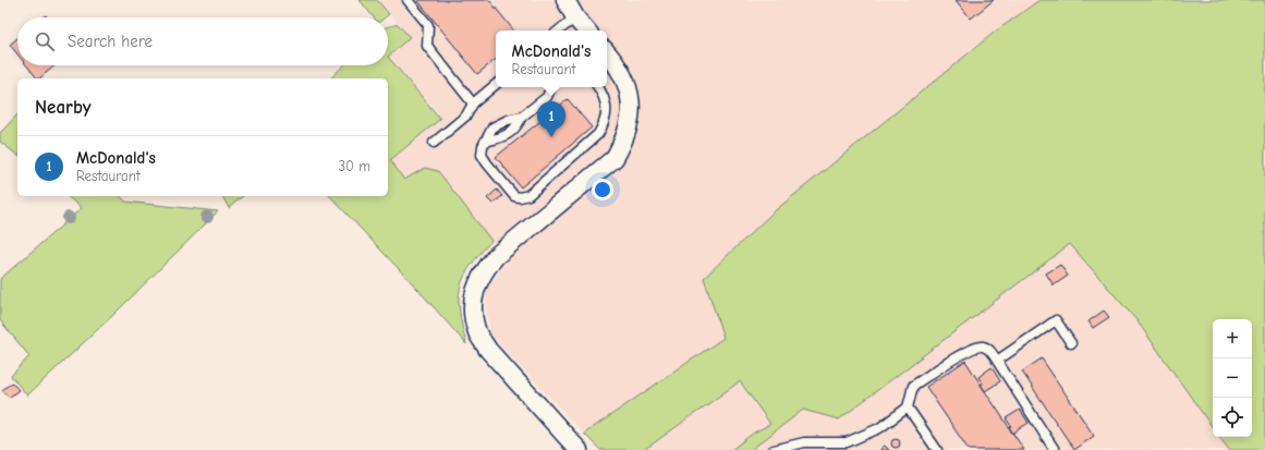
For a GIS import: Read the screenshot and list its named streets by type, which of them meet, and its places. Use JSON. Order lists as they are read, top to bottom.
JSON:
{
  "page": {
    "search": "Search here",
    "popup": ["McDonald's", "Restaurant"],
    "heading": "Nearby",
    "pins": "1",
    "list": [
      {
        "mark": "1",
        "name": "McDonald's",
        "note": "Restaurant",
        "value": "30 m"
      }
    ],
    "map_buttons": ["+", "−"]
  }
}
